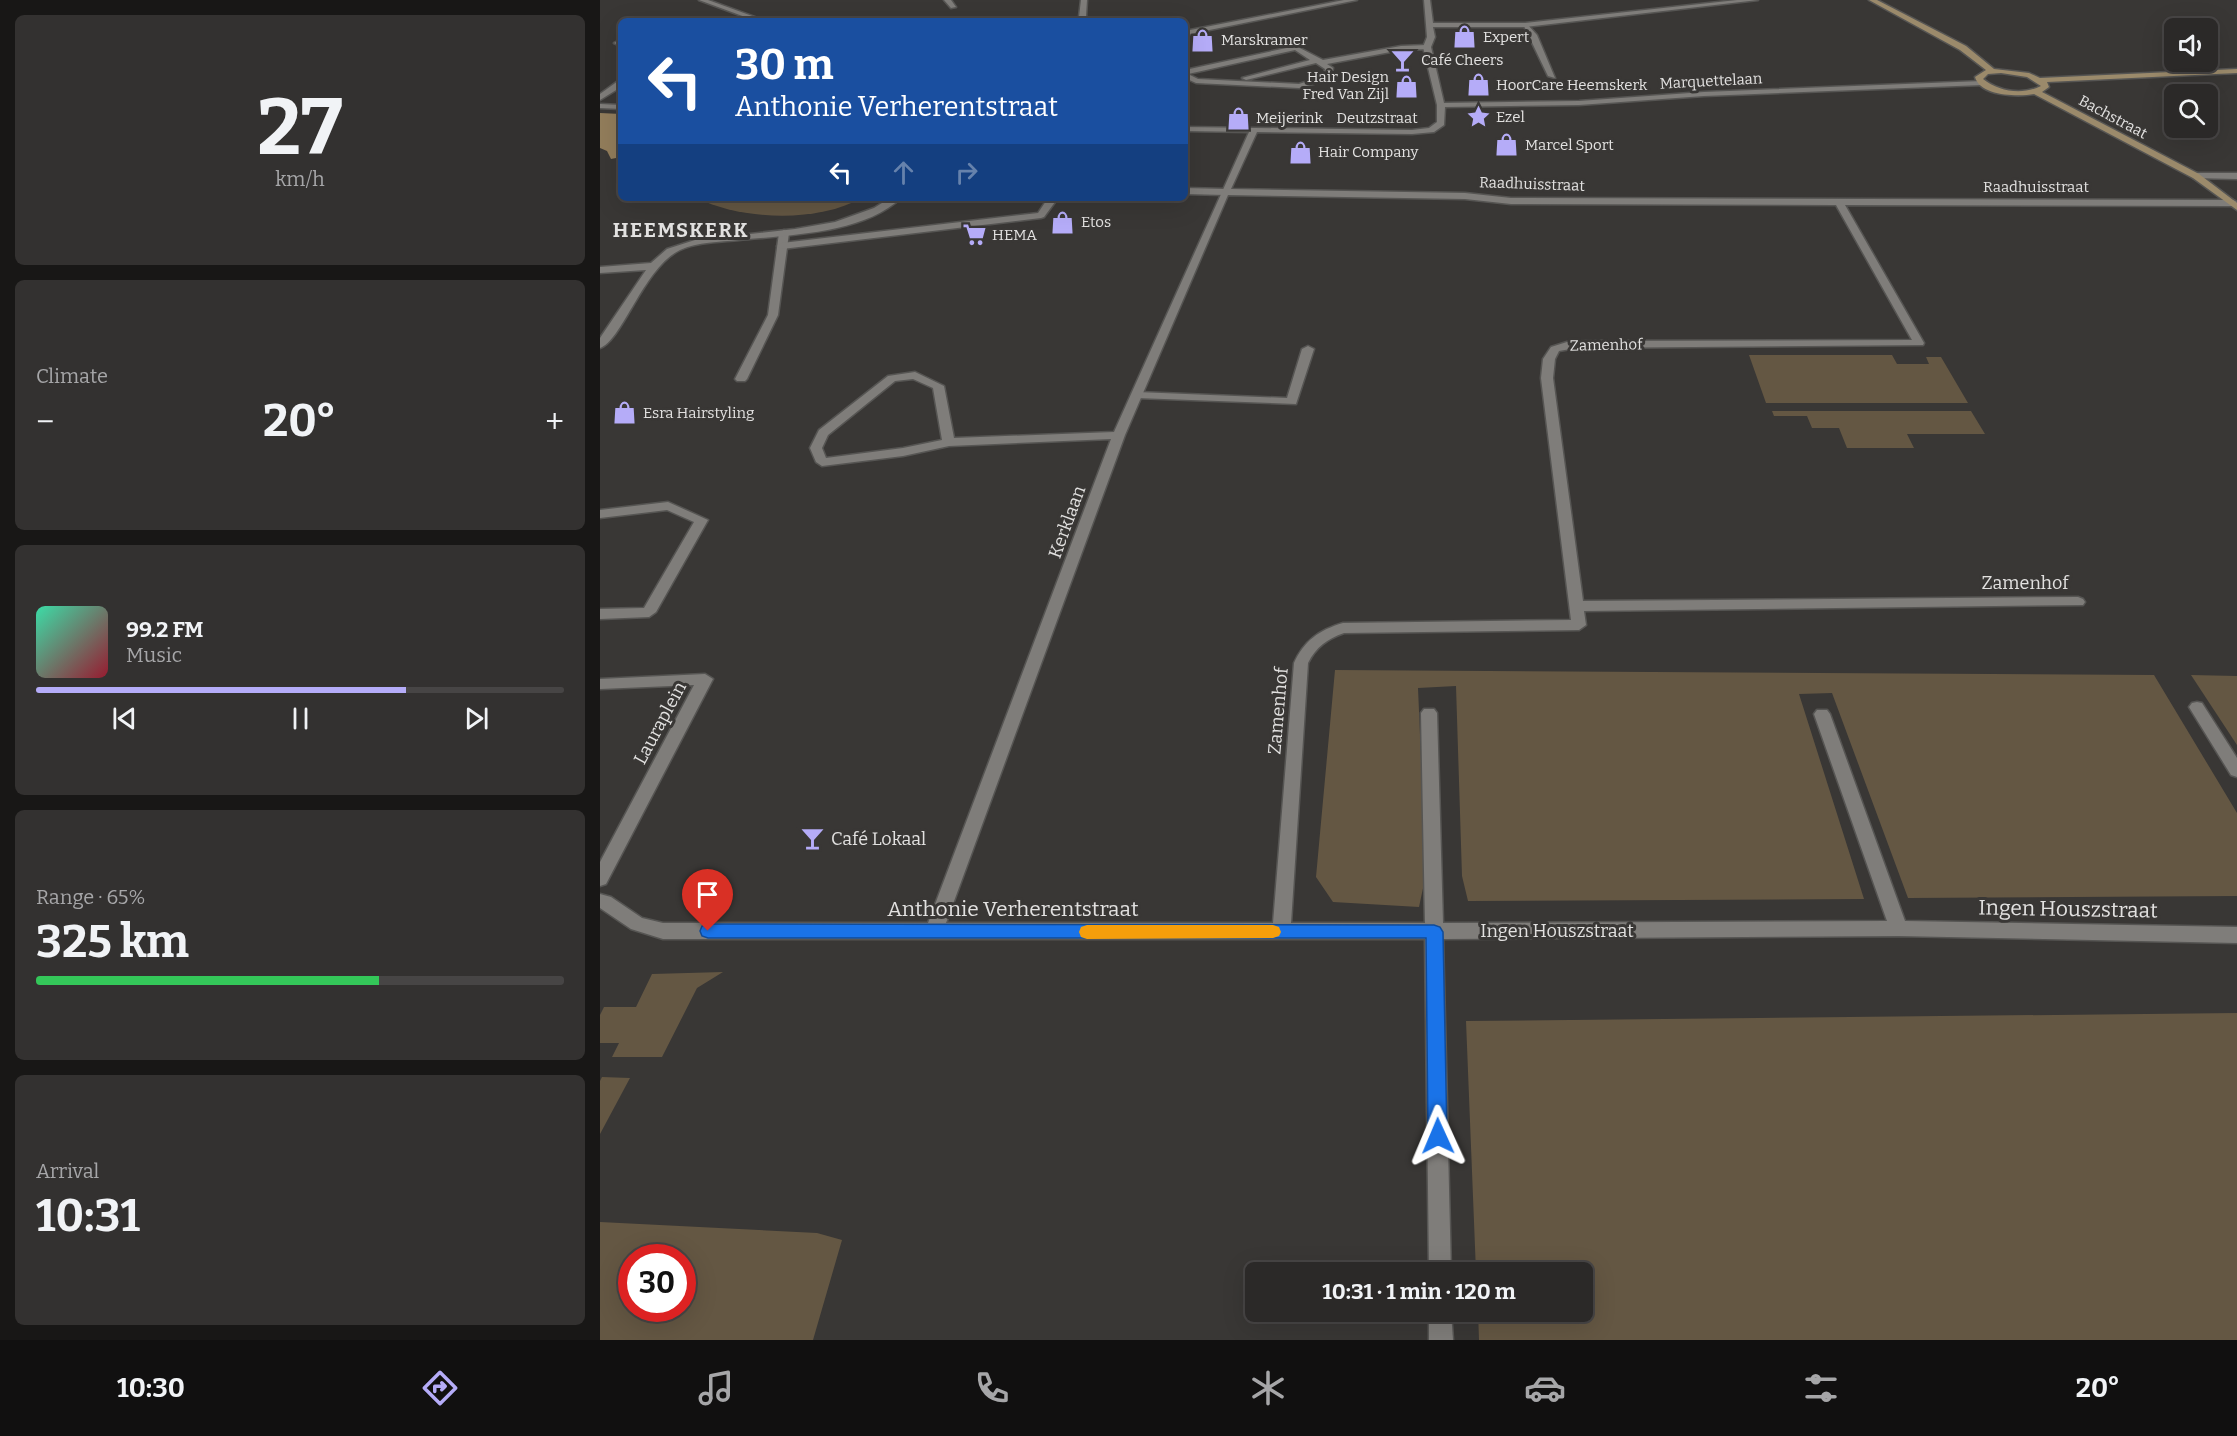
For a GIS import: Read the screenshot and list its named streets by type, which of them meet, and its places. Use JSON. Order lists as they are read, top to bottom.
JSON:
{
  "streets": {
    "street": [
      "Marquettelaan",
      "Bachstraat",
      "Deutzstraat",
      "Raadhuisstraat",
      "Zamenhof",
      "Kerklaan",
      "Lauraplein",
      "Anthonie Verherentstraat",
      "Ingen Houszstraat"
    ]
  },
  "crossings": [
    ["Marquettelaan", "Deutzstraat"],
    ["Bachstraat", "Raadhuisstraat"],
    ["Deutzstraat", "Kerklaan"],
    ["Raadhuisstraat", "Zamenhof"],
    ["Raadhuisstraat", "Kerklaan"],
    ["Zamenhof", "Anthonie Verherentstraat"],
    ["Kerklaan", "Anthonie Verherentstraat"],
    ["Anthonie Verherentstraat", "Ingen Houszstraat"]
  ],
  "districts": ["HEEMSKERK"],
  "places": {
    "shop": [
      "Expert",
      "Marskramer",
      "HoorCare Heemskerk",
      "Hair Design Fred Van Zijl",
      "Meijerink",
      "Marcel Sport",
      "Hair Company",
      "Etos",
      "Esra Hairstyling"
    ],
    "bar": ["Café Cheers", "Café Lokaal"],
    "place": ["Ezel"],
    "supermarket": ["HEMA"]
  },
  "page": {
    "tile": [
      ["27", "km/h"],
      "Climate",
      ["Range · 65%", "325 km"],
      ["Arrival", "10:31"]
    ],
    "turn": ["30 m", "Anthonie Verherentstraat"],
    "heat": ["−", "20°", "+"],
    "song": ["99.2 FM", "Music"],
    "limit": "30",
    "trip": "10:31 · 1 min · 120 m",
    "tabs": ["10:30", "20°"]
  }
}
